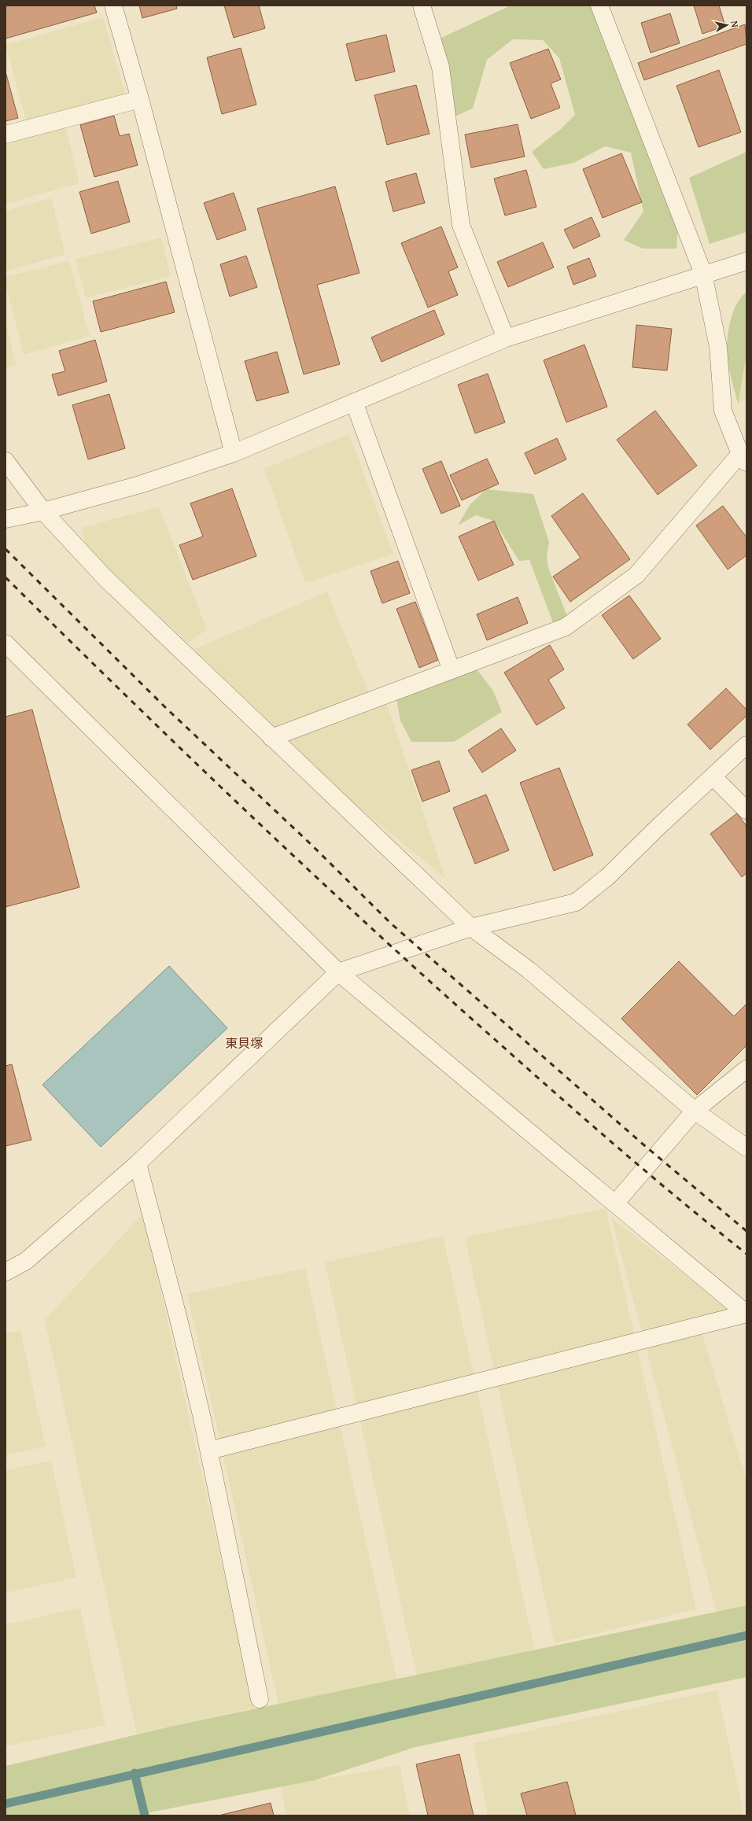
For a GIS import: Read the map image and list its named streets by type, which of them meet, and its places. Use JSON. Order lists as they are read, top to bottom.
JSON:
{
  "districts": ["東貝塚"],
  "north": "right"
}
